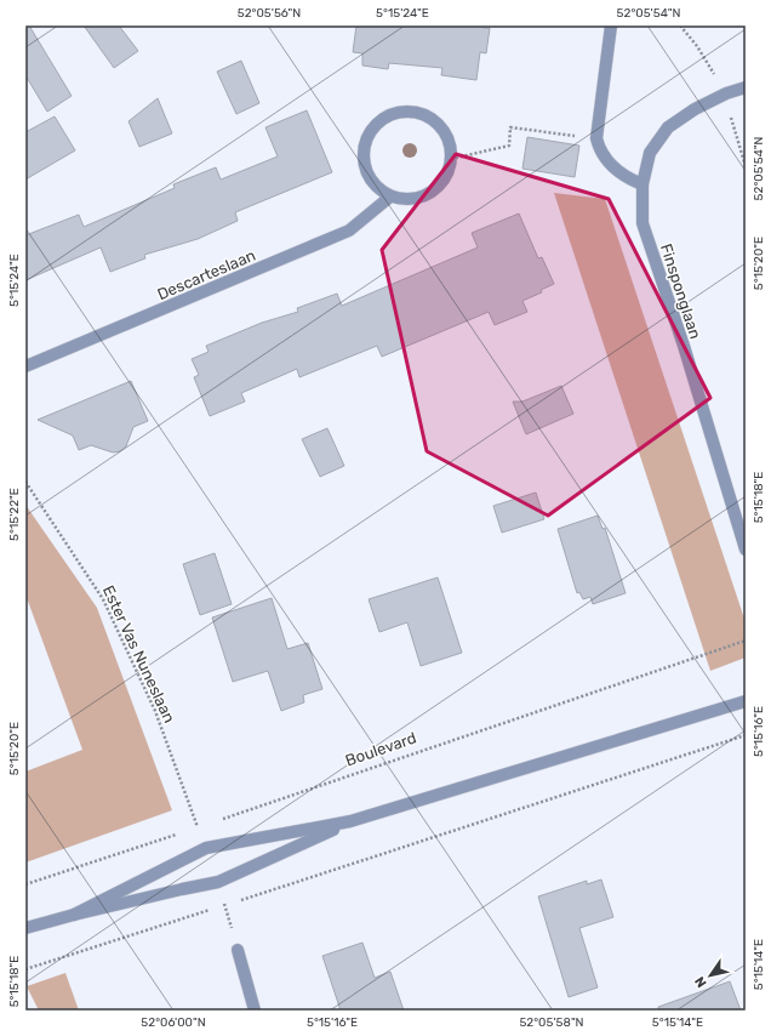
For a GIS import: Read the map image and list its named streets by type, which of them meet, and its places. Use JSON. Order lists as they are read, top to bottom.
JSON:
{
  "streets": {
    "street": ["Descarteslaan", "Finsponglaan"],
    "path": ["Ester Vas Nuneslaan", "Boulevard"]
  },
  "north": "bottom left",
  "coordinates": [
    "52°05'56\"N",
    "5°15'24\"E",
    "52°05'54\"N",
    "5°15'20\"E",
    "5°15'18\"E",
    "5°15'22\"E",
    "5°15'16\"E",
    "5°15'14\"E",
    "52°06'00\"N",
    "52°05'58\"N"
  ]
}
